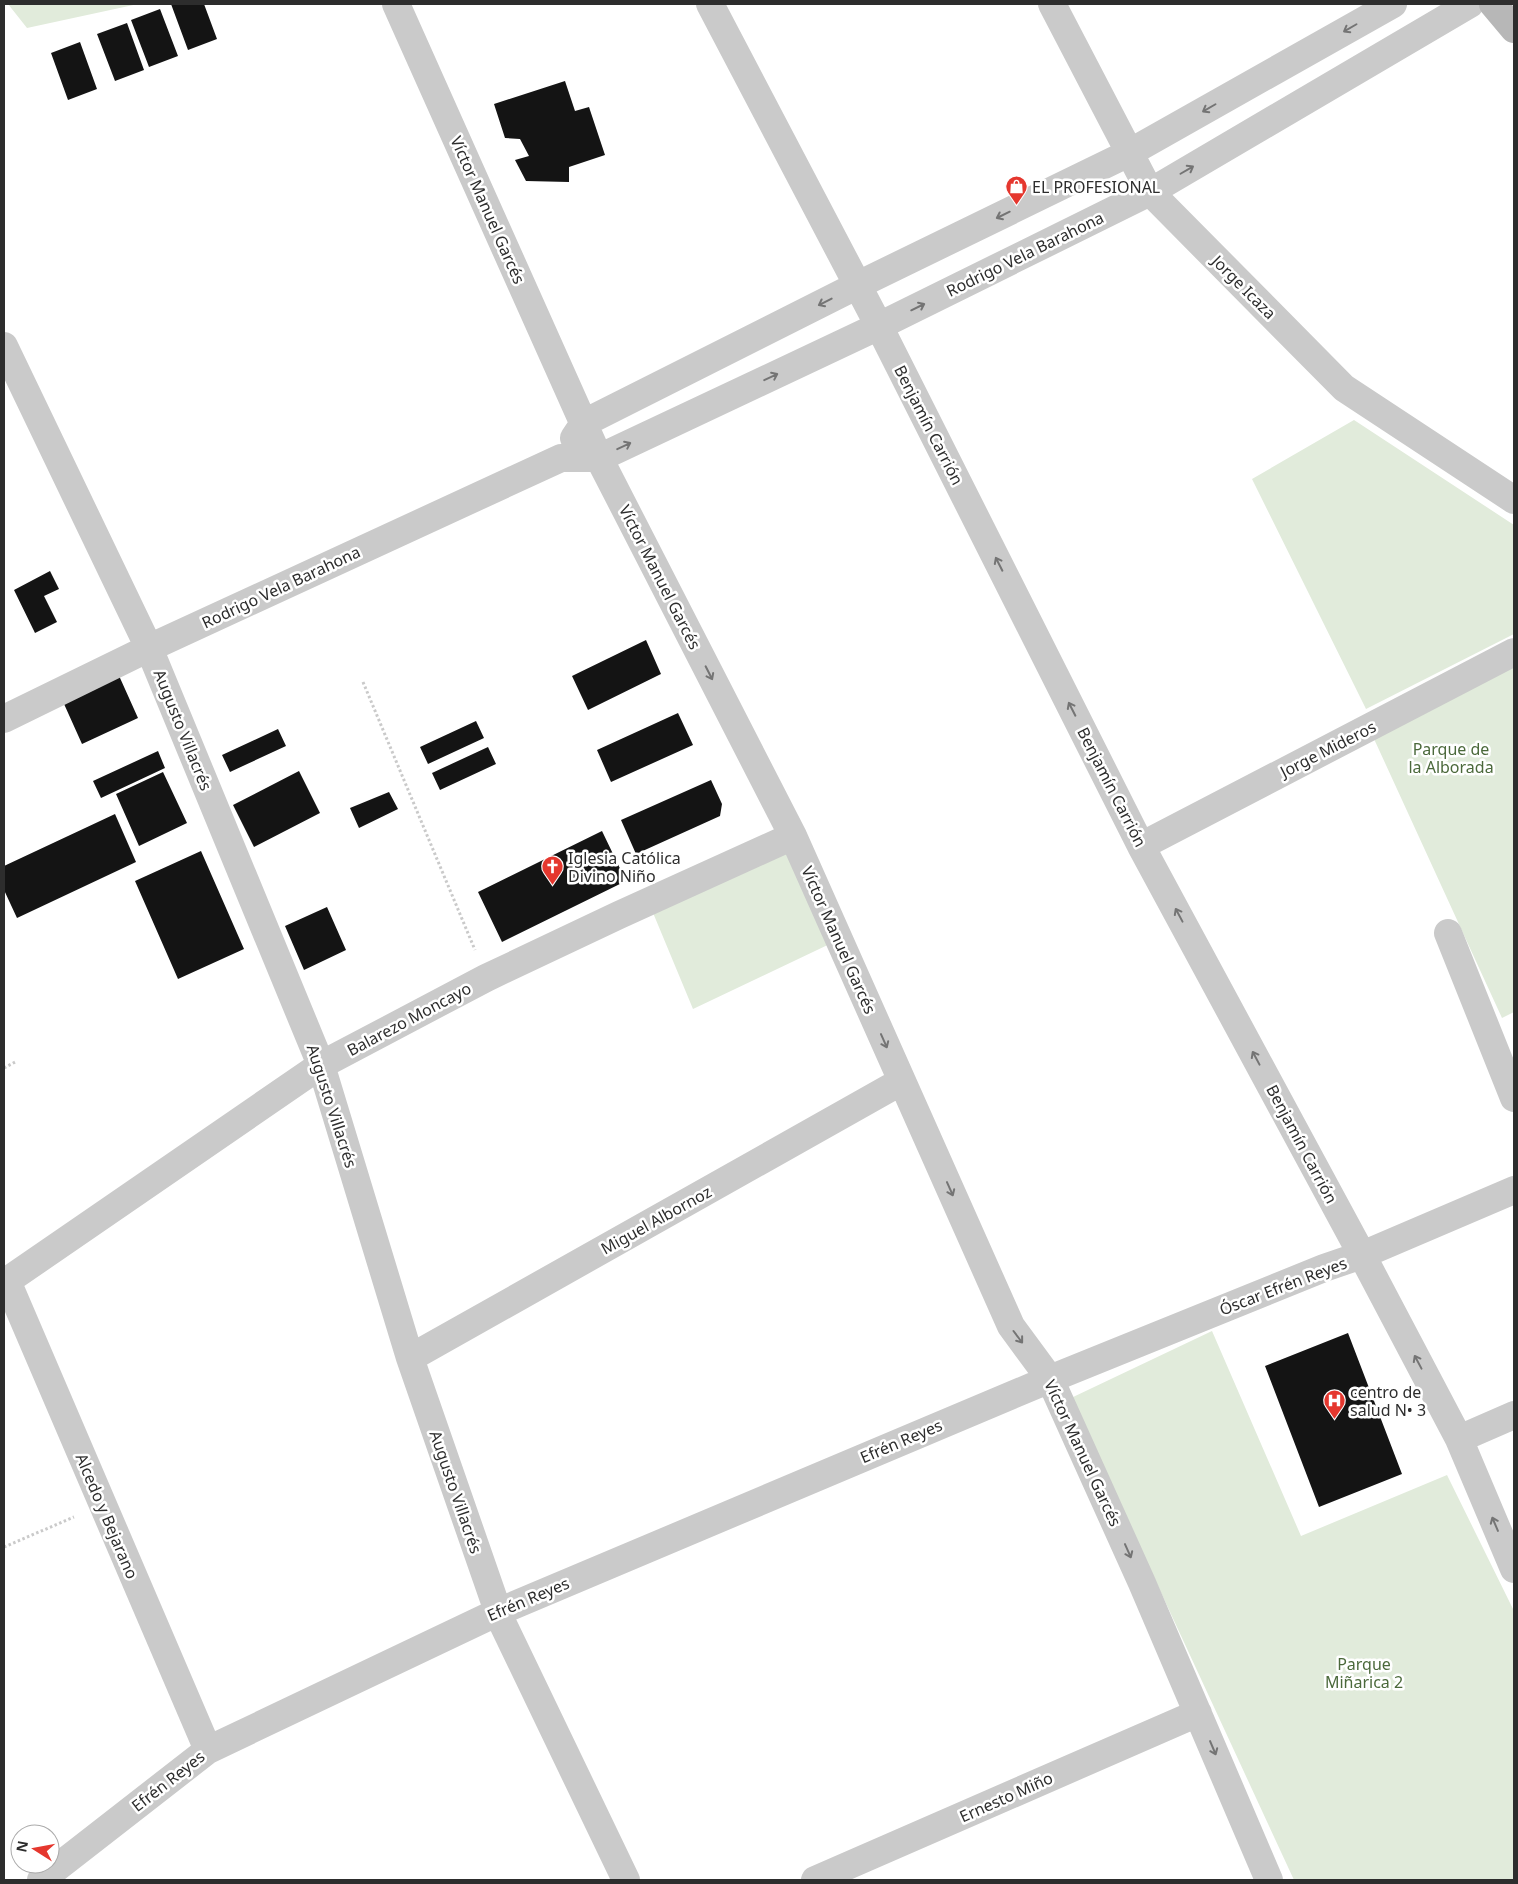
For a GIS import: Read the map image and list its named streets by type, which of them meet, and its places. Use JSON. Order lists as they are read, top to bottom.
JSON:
{
  "streets": {
    "street": [
      "Víctor Manuel Garcés",
      "Rodrigo Vela Barahona",
      "Jorge Icaza",
      "Benjamín Carrión",
      "Augusto Villacrés",
      "Jorge Mideros",
      "Balarezo Moncayo",
      "Miguel Albornoz",
      "Óscar Efrén Reyes",
      "Efrén Reyes",
      "Alcedo y Bejarano",
      "Ernesto Miño"
    ]
  },
  "crossings": [
    ["Víctor Manuel Garcés", "Rodrigo Vela Barahona"],
    ["Víctor Manuel Garcés", "Balarezo Moncayo"],
    ["Víctor Manuel Garcés", "Miguel Albornoz"],
    ["Víctor Manuel Garcés", "Óscar Efrén Reyes"],
    ["Víctor Manuel Garcés", "Efrén Reyes"],
    ["Víctor Manuel Garcés", "Ernesto Miño"],
    ["Rodrigo Vela Barahona", "Jorge Icaza"],
    ["Rodrigo Vela Barahona", "Benjamín Carrión"],
    ["Rodrigo Vela Barahona", "Augusto Villacrés"],
    ["Benjamín Carrión", "Jorge Mideros"],
    ["Benjamín Carrión", "Óscar Efrén Reyes"],
    ["Augusto Villacrés", "Balarezo Moncayo"],
    ["Augusto Villacrés", "Miguel Albornoz"],
    ["Augusto Villacrés", "Efrén Reyes"],
    ["Balarezo Moncayo", "Alcedo y Bejarano"],
    ["Óscar Efrén Reyes", "Efrén Reyes"],
    ["Efrén Reyes", "Alcedo y Bejarano"]
  ],
  "one_way": ["Víctor Manuel Garcés", "Benjamín Carrión"],
  "parks": ["Parque de la Alborada", "Parque Miñarica 2"],
  "places": {
    "shop": ["EL PROFESIONAL"],
    "church": ["Iglesia Católica Divino Niño"],
    "hospital": ["centro de salud N• 3"]
  },
  "north": "left"
}
